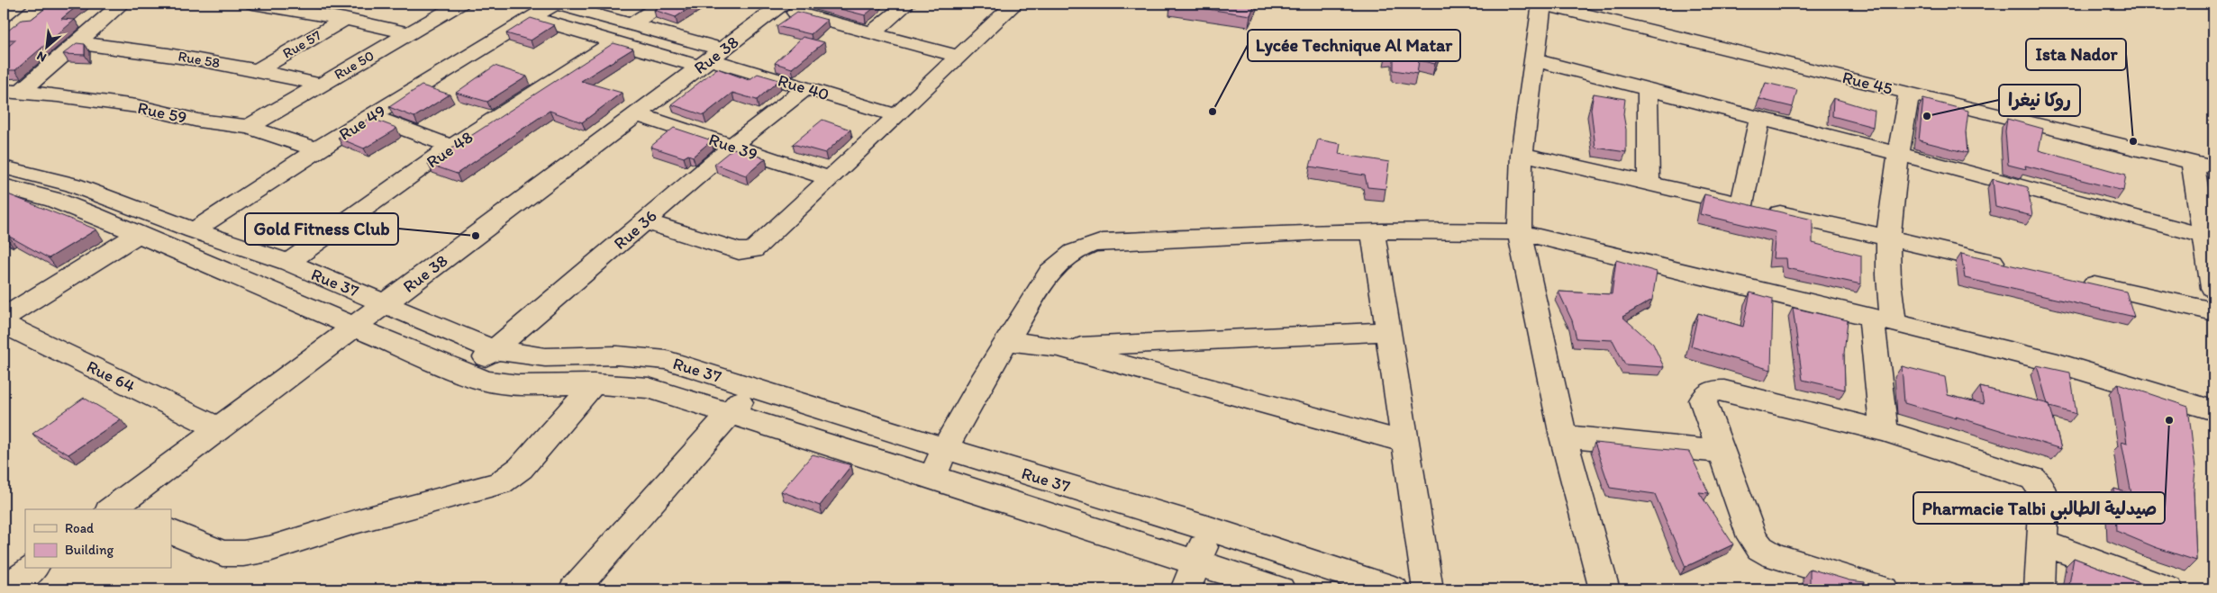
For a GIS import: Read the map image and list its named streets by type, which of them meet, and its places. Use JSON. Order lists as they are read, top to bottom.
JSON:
{
  "streets": {
    "street": [
      "Rue 57",
      "Rue 38",
      "Rue 58",
      "Rue 50",
      "Rue 45",
      "Rue 40",
      "Rue 59",
      "Rue 49",
      "Rue 39",
      "Rue 48",
      "Rue 36",
      "Rue 37",
      "Rue 64"
    ]
  },
  "crossings": [
    ["Rue 57", "Rue 58"],
    ["Rue 38", "Rue 40"],
    ["Rue 38", "Rue 39"],
    ["Rue 38", "Rue 37"],
    ["Rue 38", "Rue 64"],
    ["Rue 58", "Rue 50"],
    ["Rue 50", "Rue 59"],
    ["Rue 40", "Rue 49"],
    ["Rue 40", "Rue 48"],
    ["Rue 40", "Rue 36"],
    ["Rue 59", "Rue 49"],
    ["Rue 49", "Rue 37"],
    ["Rue 39", "Rue 36"],
    ["Rue 48", "Rue 37"],
    ["Rue 36", "Rue 37"]
  ],
  "places": [
    "Lycée Technique Al Matar",
    "روكا نيغرا",
    "Ista Nador",
    "Gold Fitness Club",
    "Pharmacie Talbi صيدلية الطالبي"
  ],
  "legend": ["Road", "Building"],
  "north": "bottom left"
}
